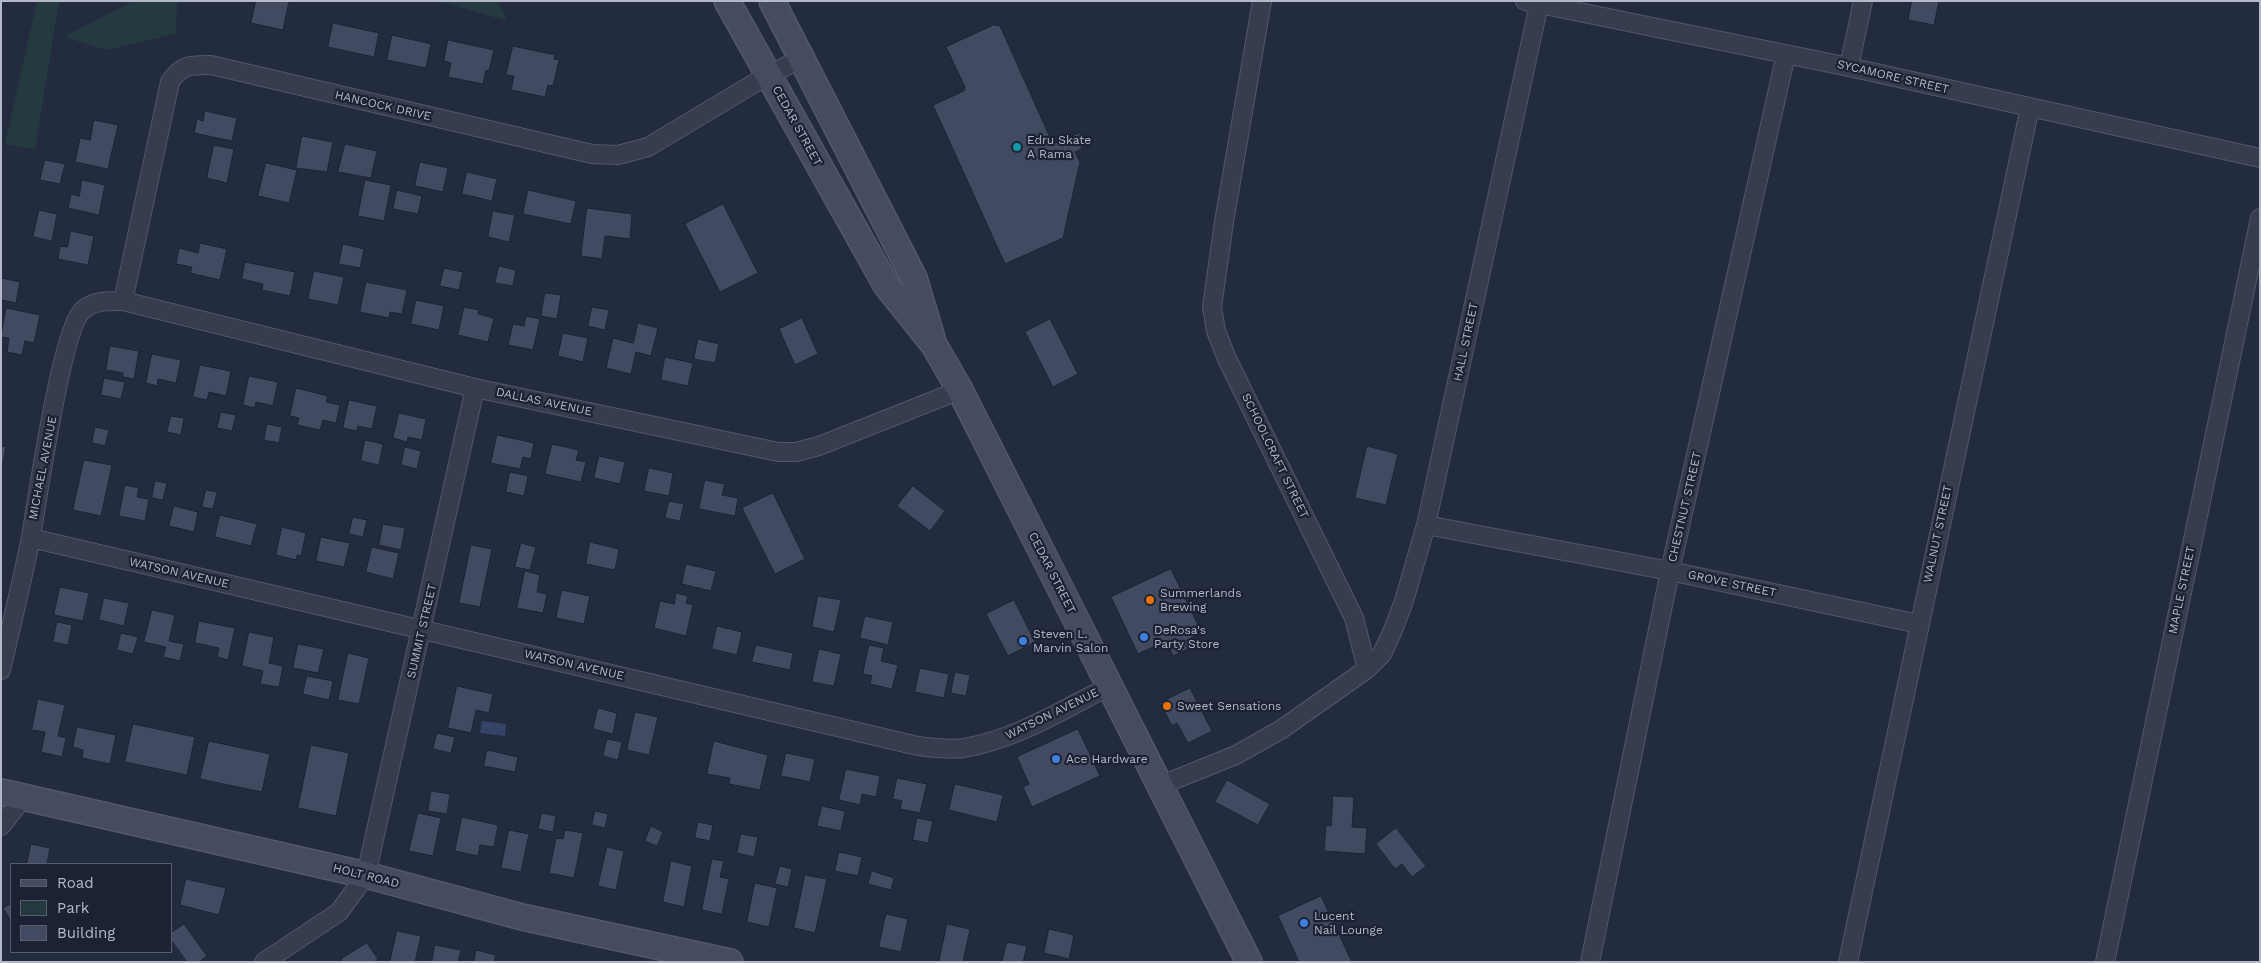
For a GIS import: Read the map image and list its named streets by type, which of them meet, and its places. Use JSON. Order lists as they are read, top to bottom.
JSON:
{
  "streets": {
    "main road": ["CEDAR STREET", "HOLT ROAD"],
    "street": [
      "SYCAMORE STREET",
      "HANCOCK DRIVE",
      "HALL STREET",
      "DALLAS AVENUE",
      "SCHOOLCRAFT STREET",
      "MICHAEL AVENUE",
      "CHESTNUT STREET",
      "WALNUT STREET",
      "WATSON AVENUE",
      "GROVE STREET",
      "MAPLE STREET",
      "SUMMIT STREET"
    ]
  },
  "crossings": [
    ["SYCAMORE STREET", "HALL STREET"],
    ["SYCAMORE STREET", "CHESTNUT STREET"],
    ["SYCAMORE STREET", "WALNUT STREET"],
    ["HANCOCK DRIVE", "CEDAR STREET"],
    ["HANCOCK DRIVE", "DALLAS AVENUE"],
    ["HANCOCK DRIVE", "MICHAEL AVENUE"],
    ["CEDAR STREET", "DALLAS AVENUE"],
    ["CEDAR STREET", "WATSON AVENUE"],
    ["HALL STREET", "SCHOOLCRAFT STREET"],
    ["HALL STREET", "GROVE STREET"],
    ["DALLAS AVENUE", "MICHAEL AVENUE"],
    ["DALLAS AVENUE", "SUMMIT STREET"],
    ["MICHAEL AVENUE", "WATSON AVENUE"],
    ["CHESTNUT STREET", "GROVE STREET"],
    ["WALNUT STREET", "GROVE STREET"],
    ["WATSON AVENUE", "SUMMIT STREET"],
    ["SUMMIT STREET", "HOLT ROAD"]
  ],
  "places": [
    "Edru Skate A Rama",
    "Summerlands Brewing",
    "DeRosa's Party Store",
    "Steven L. Marvin Salon",
    "Sweet Sensations",
    "Ace Hardware",
    "Lucent Nail Lounge"
  ],
  "legend": ["Road", "Park", "Building"]
}
